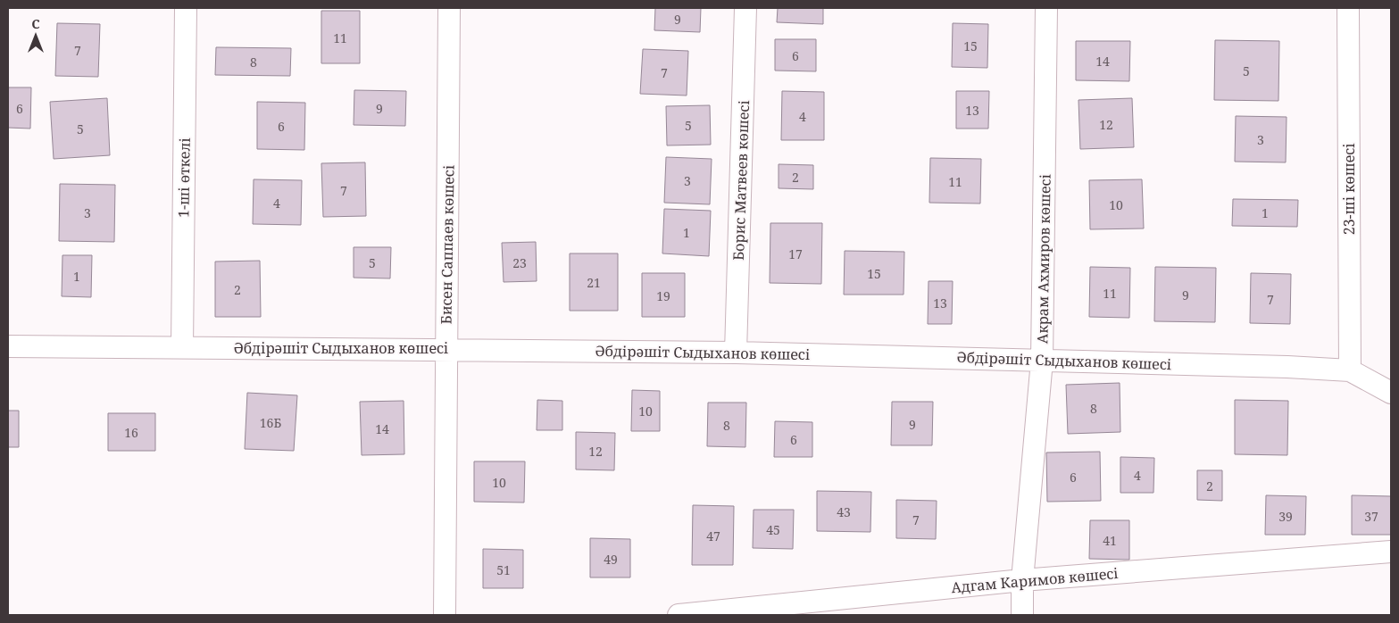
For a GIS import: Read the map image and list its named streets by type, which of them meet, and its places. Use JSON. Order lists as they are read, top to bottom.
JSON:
{
  "streets": {
    "street": [
      "1-ші өткелі",
      "Борис Матвеев көшесі",
      "23-шi көшесi",
      "Бисен Саппаев көшесі",
      "Акрам Ахмиров көшесі",
      "Әбдірәшіт Сыдыханов көшесі",
      "Адгам Каримов көшесі"
    ]
  },
  "crossings": [
    ["1-ші өткелі", "Әбдірәшіт Сыдыханов көшесі"],
    ["Борис Матвеев көшесі", "Әбдірәшіт Сыдыханов көшесі"],
    ["23-шi көшесi", "Әбдірәшіт Сыдыханов көшесі"],
    ["Бисен Саппаев көшесі", "Әбдірәшіт Сыдыханов көшесі"],
    ["Акрам Ахмиров көшесі", "Әбдірәшіт Сыдыханов көшесі"],
    ["Акрам Ахмиров көшесі", "Адгам Каримов көшесі"]
  ],
  "house_numbers": [
    "9",
    "11",
    "15",
    "7",
    "6",
    "14",
    "8",
    "5",
    "7",
    "6",
    "9",
    "13",
    "4",
    "12",
    "5",
    "6",
    "5",
    "3",
    "2",
    "3",
    "11",
    "7",
    "4",
    "10",
    "3",
    "1",
    "1",
    "17",
    "5",
    "23",
    "15",
    "1",
    "21",
    "2",
    "11",
    "9",
    "19",
    "7",
    "13",
    "8",
    "10",
    "16Б",
    "9",
    "8",
    "14",
    "16",
    "6",
    "12",
    "4",
    "6",
    "10",
    "2",
    "43",
    "39",
    "37",
    "7",
    "45",
    "47",
    "41",
    "49",
    "51"
  ],
  "north": "top"
}
